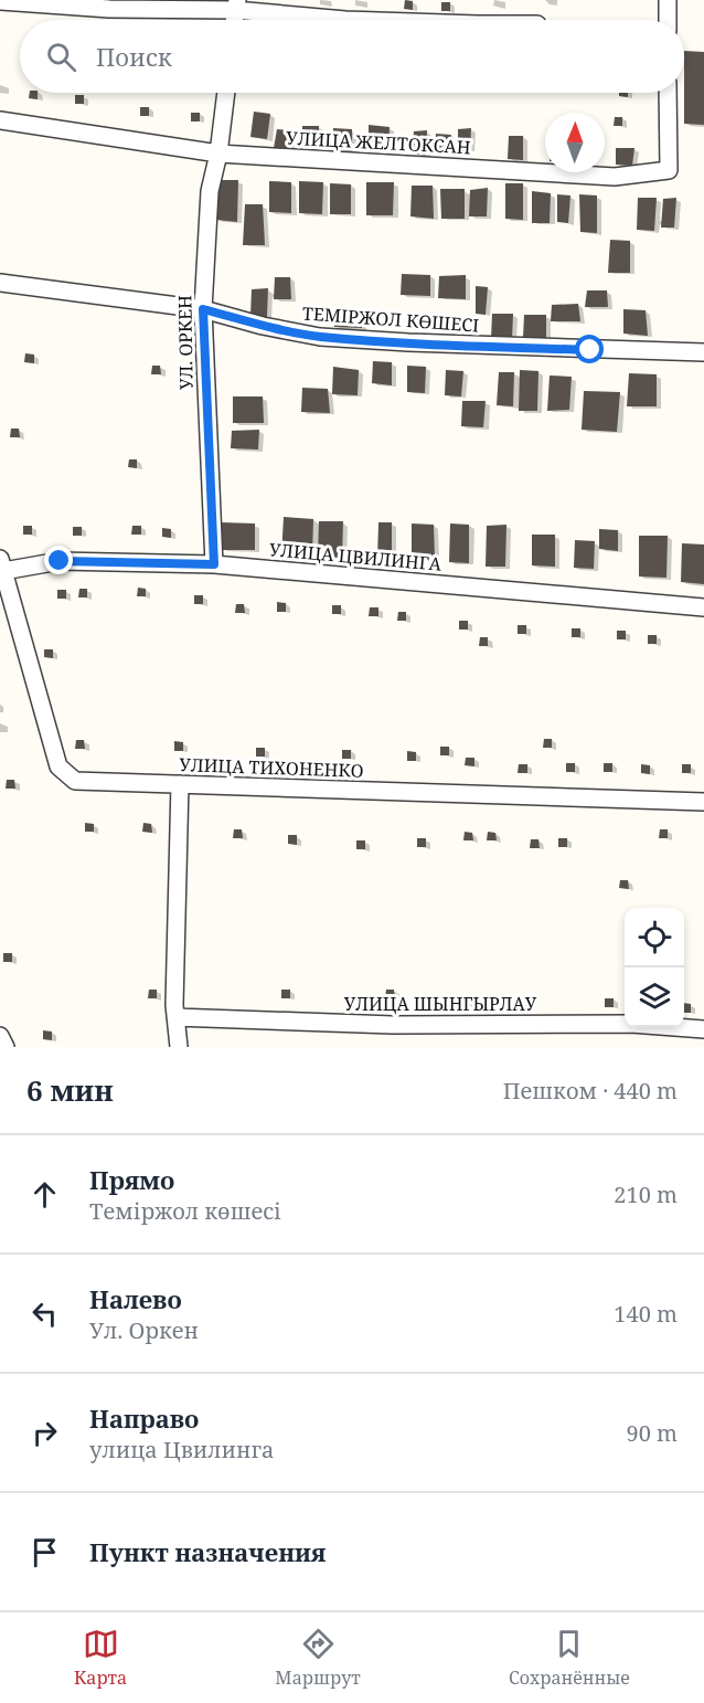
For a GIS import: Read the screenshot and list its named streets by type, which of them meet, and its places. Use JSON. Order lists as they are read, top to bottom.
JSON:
{
  "streets": {
    "street": [
      "УЛИЦА ЖЕЛТОКСАН",
      "ТЕМІРЖОЛ КӨШЕСІ",
      "УЛ. ОРКЕН",
      "УЛИЦА ЦВИЛИНГА",
      "УЛИЦА ТИХОНЕНКО",
      "УЛИЦА ШЫНГЫРЛАУ"
    ]
  },
  "crossings": [
    ["УЛИЦА ЖЕЛТОКСАН", "УЛ. ОРКЕН"],
    ["ТЕМІРЖОЛ КӨШЕСІ", "УЛ. ОРКЕН"],
    ["УЛ. ОРКЕН", "УЛИЦА ЦВИЛИНГА"],
    ["УЛИЦА ЦВИЛИНГА", "УЛИЦА ТИХОНЕНКО"]
  ],
  "north": "top",
  "page": {
    "search": "Поиск",
    "heading": ["6 мин", "Пешком · 440 m"],
    "list": [
      ["Прямо", "Теміржол көшесі", "210 m"],
      ["Налево", "Ул. Оркен", "140 m"],
      ["Направо", "улица Цвилинга", "90 m"],
      "Пункт назначения"
    ],
    "nav": ["Карта", "Маршрут", "Сохранённые"]
  }
}
